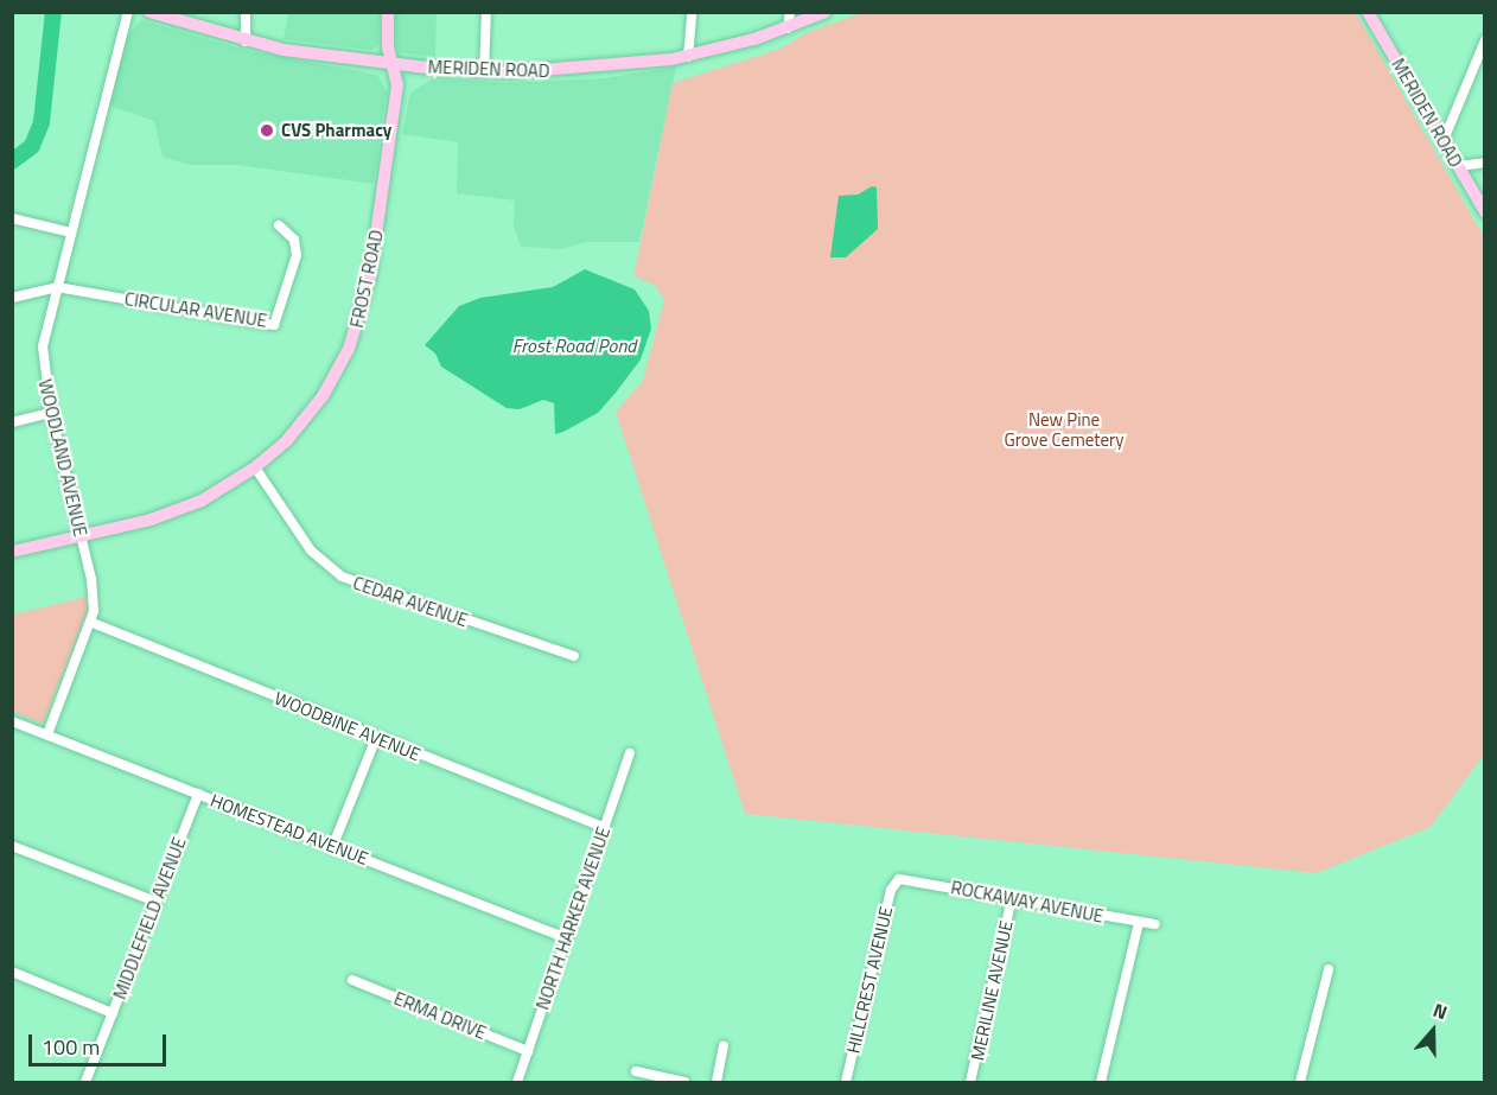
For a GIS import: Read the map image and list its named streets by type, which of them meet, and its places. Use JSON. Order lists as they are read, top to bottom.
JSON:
{
  "streets": {
    "main road": ["MERIDEN ROAD", "FROST ROAD"],
    "street": [
      "CIRCULAR AVENUE",
      "WOODLAND AVENUE",
      "CEDAR AVENUE",
      "WOODBINE AVENUE",
      "HOMESTEAD AVENUE",
      "ROCKAWAY AVENUE",
      "MIDDLEFIELD AVENUE",
      "NORTH HARKER AVENUE",
      "HILLCREST AVENUE",
      "MERILINE AVENUE",
      "ERMA DRIVE"
    ]
  },
  "crossings": [
    ["MERIDEN ROAD", "FROST ROAD"],
    ["FROST ROAD", "WOODLAND AVENUE"],
    ["FROST ROAD", "CEDAR AVENUE"],
    ["CIRCULAR AVENUE", "WOODLAND AVENUE"],
    ["WOODLAND AVENUE", "WOODBINE AVENUE"],
    ["WOODLAND AVENUE", "HOMESTEAD AVENUE"],
    ["WOODBINE AVENUE", "NORTH HARKER AVENUE"],
    ["HOMESTEAD AVENUE", "MIDDLEFIELD AVENUE"],
    ["HOMESTEAD AVENUE", "NORTH HARKER AVENUE"],
    ["ROCKAWAY AVENUE", "HILLCREST AVENUE"],
    ["ROCKAWAY AVENUE", "MERILINE AVENUE"],
    ["NORTH HARKER AVENUE", "ERMA DRIVE"]
  ],
  "water": ["Frost Road Pond"],
  "parks": ["New Pine Grove Cemetery"],
  "places": ["CVS Pharmacy"],
  "scale_bar": "100 m",
  "north": "top"
}
